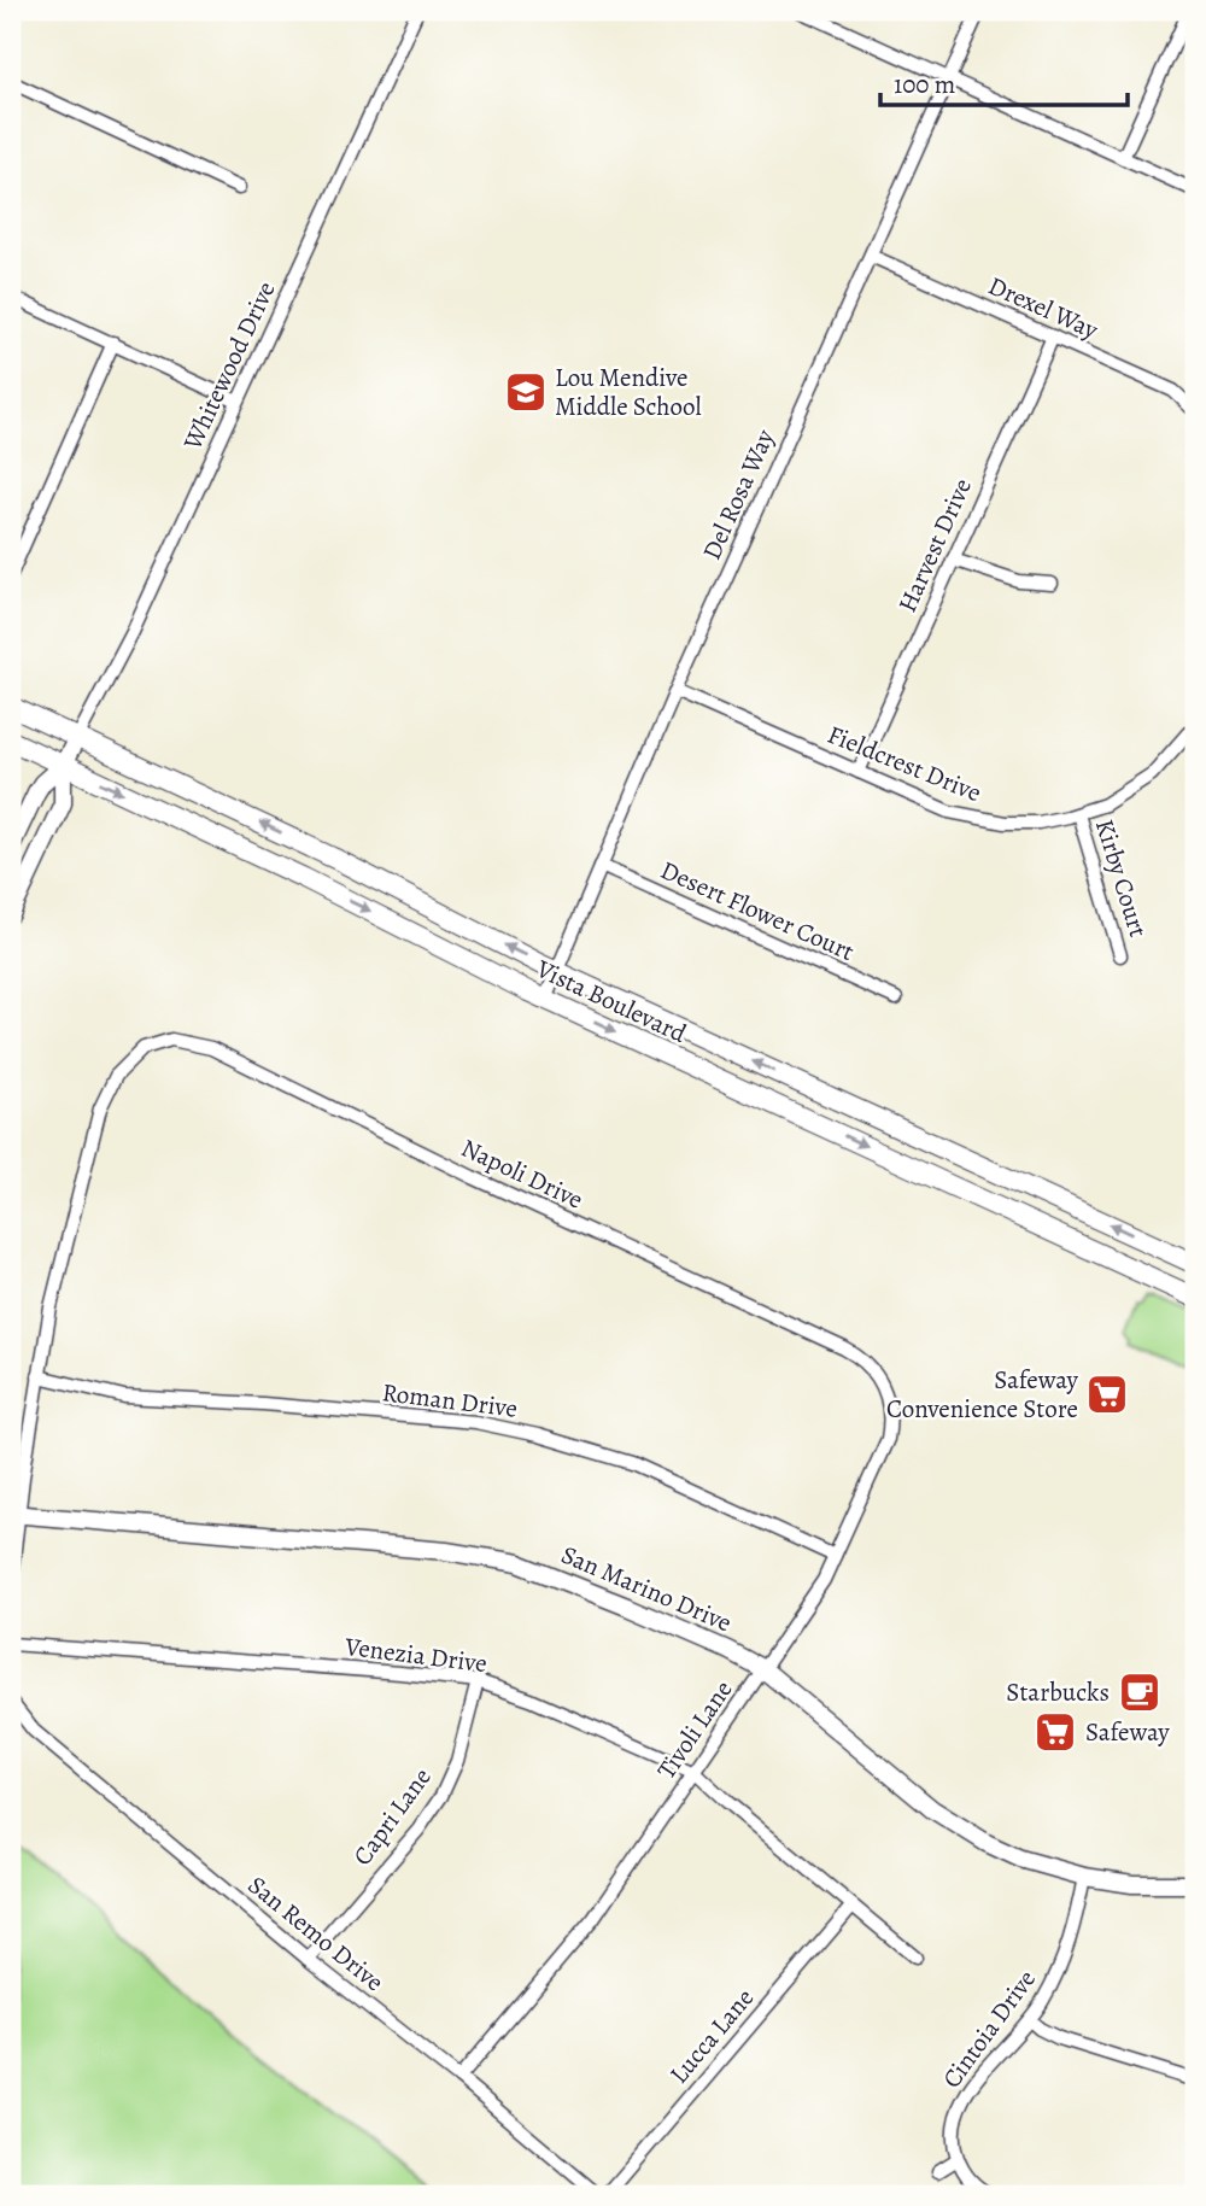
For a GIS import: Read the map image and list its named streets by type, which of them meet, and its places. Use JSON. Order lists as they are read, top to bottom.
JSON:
{
  "streets": {
    "main road": ["Vista Boulevard"],
    "street": [
      "Drexel Way",
      "Whitewood Drive",
      "Del Rosa Way",
      "Harvest Drive",
      "Fieldcrest Drive",
      "Kirby Court",
      "Desert Flower Court",
      "Napoli Drive",
      "Roman Drive",
      "San Marino Drive",
      "Venezia Drive",
      "Tivoli Lane",
      "Capri Lane",
      "San Remo Drive",
      "Cintoia Drive",
      "Lucca Lane"
    ]
  },
  "crossings": [
    ["Drexel Way", "Del Rosa Way"],
    ["Drexel Way", "Harvest Drive"],
    ["Whitewood Drive", "Vista Boulevard"],
    ["Del Rosa Way", "Fieldcrest Drive"],
    ["Del Rosa Way", "Desert Flower Court"],
    ["Del Rosa Way", "Vista Boulevard"],
    ["Harvest Drive", "Fieldcrest Drive"],
    ["Fieldcrest Drive", "Kirby Court"],
    ["Napoli Drive", "Roman Drive"],
    ["Napoli Drive", "Tivoli Lane"],
    ["Roman Drive", "Tivoli Lane"],
    ["San Marino Drive", "Tivoli Lane"],
    ["San Marino Drive", "Cintoia Drive"],
    ["Venezia Drive", "Tivoli Lane"],
    ["Venezia Drive", "Capri Lane"],
    ["Venezia Drive", "Lucca Lane"],
    ["Tivoli Lane", "San Remo Drive"],
    ["Capri Lane", "San Remo Drive"]
  ],
  "places": {
    "school or university": ["Lou Mendive Middle School"],
    "supermarket": ["Safeway Convenience Store", "Safeway"],
    "cafe": ["Starbucks"]
  },
  "scale_bar": "100 m"
}
